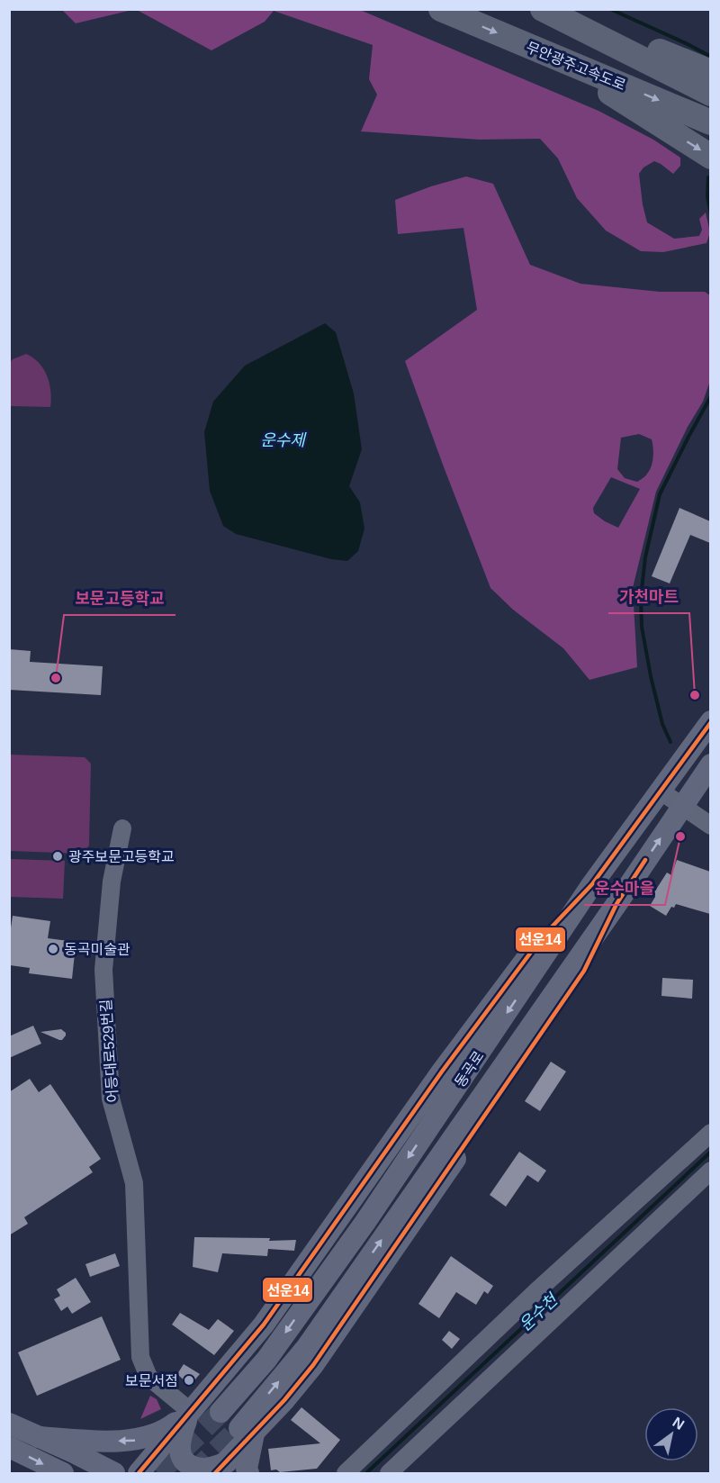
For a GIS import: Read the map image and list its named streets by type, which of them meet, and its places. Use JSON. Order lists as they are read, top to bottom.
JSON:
{
  "streets": {
    "highway": ["무안광주고속도로"],
    "main road": ["동곡로"],
    "street": ["어등대로529번길"]
  },
  "water": ["운수제", "운수천"],
  "places": [
    "보문고등학교",
    "가천마트",
    "운수마을",
    "광주보문고등학교",
    "동곡미술관",
    "보문서점"
  ],
  "lines": ["transit line 선운14"],
  "north": "top right"
}
